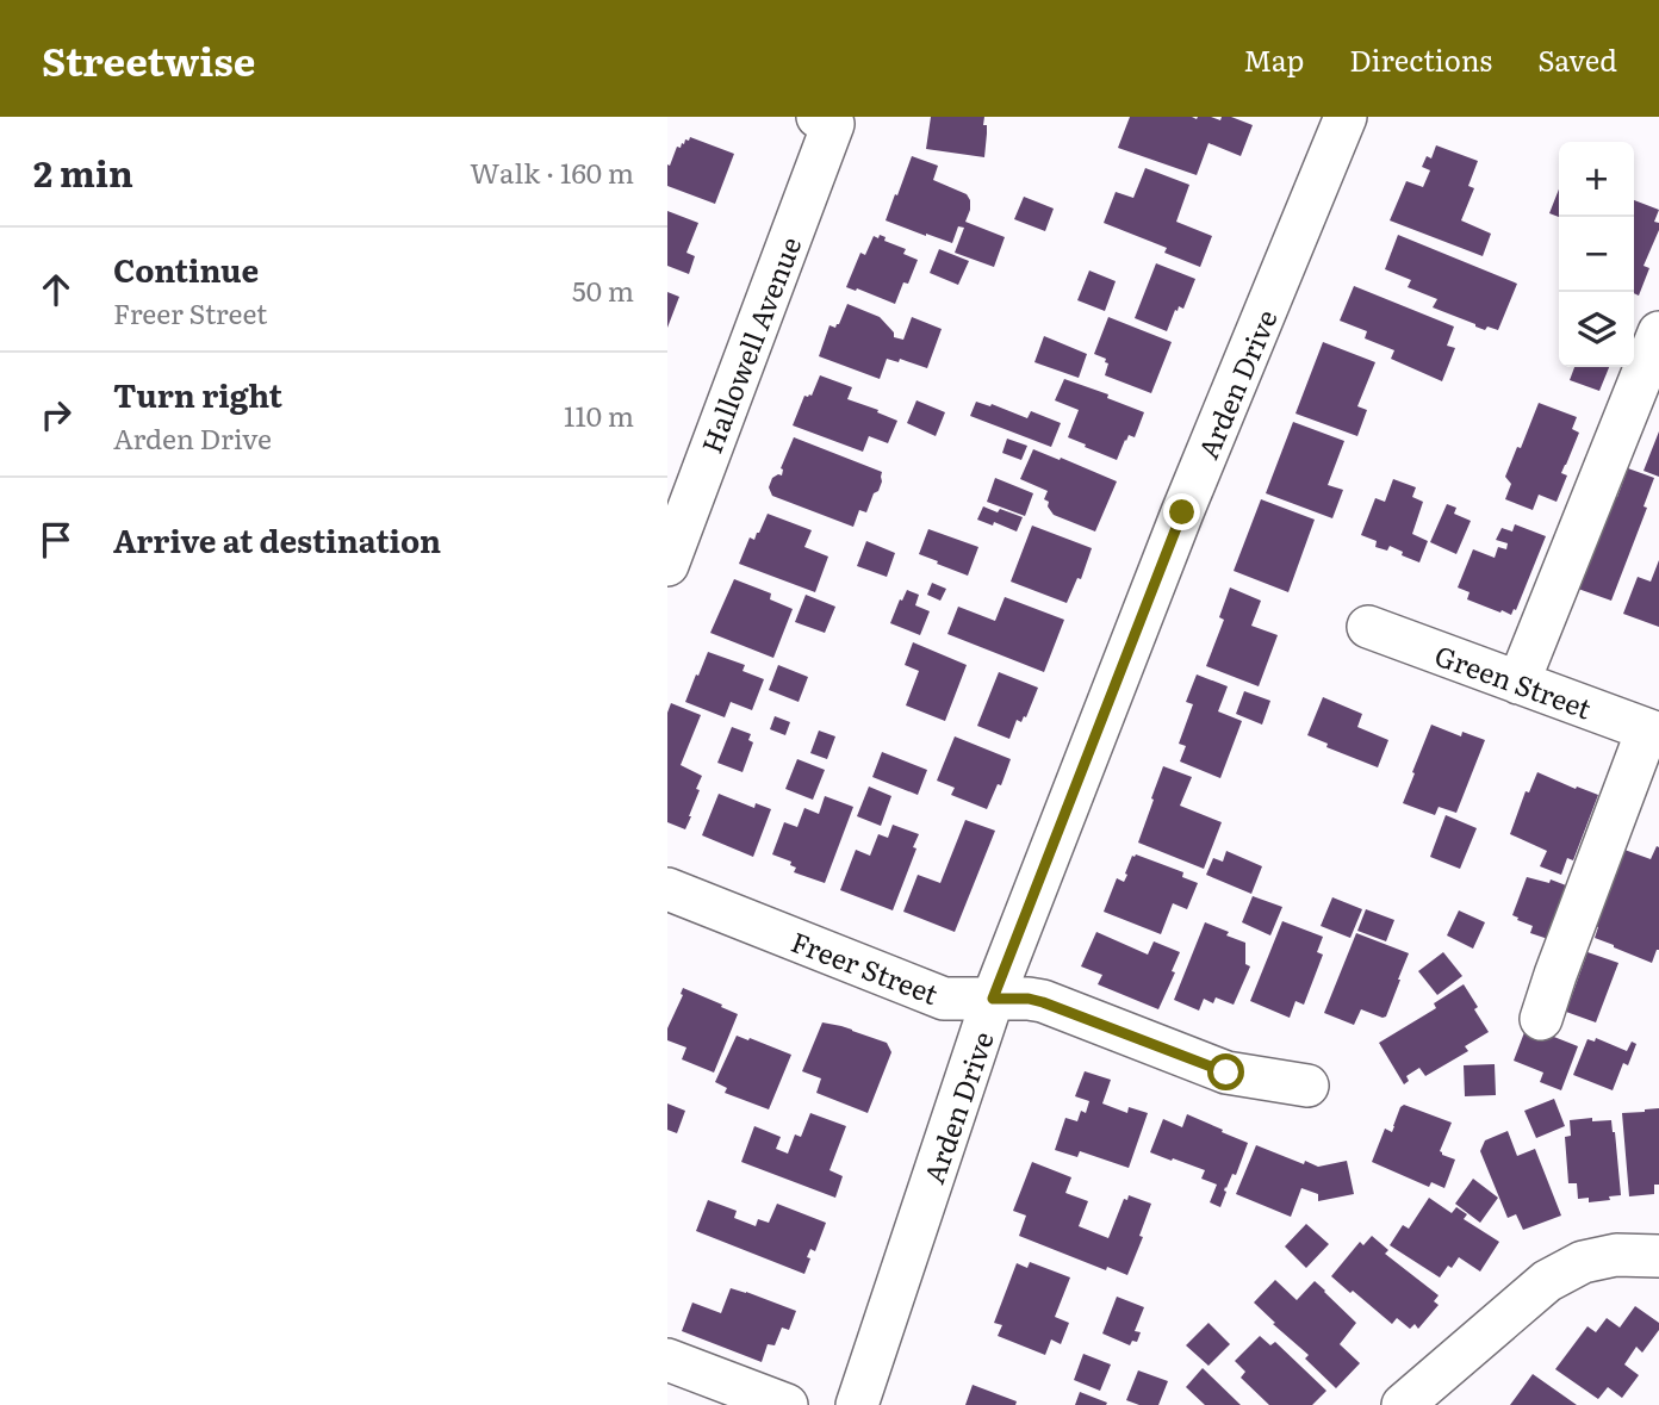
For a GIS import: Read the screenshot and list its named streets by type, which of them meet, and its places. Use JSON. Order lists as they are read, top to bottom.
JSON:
{
  "streets": {
    "street": [
      "Hallowell Avenue",
      "Arden Drive",
      "Green Street",
      "Freer Street"
    ]
  },
  "crossings": [
    ["Arden Drive", "Freer Street"]
  ],
  "page": {
    "header": "Streetwise",
    "nav": ["Map", "Directions", "Saved"],
    "heading": ["2 min", "Walk · 160 m"],
    "map_buttons": ["+", "−"],
    "list": [
      ["Continue", "Freer Street", "50 m"],
      ["Turn right", "Arden Drive", "110 m"],
      "Arrive at destination"
    ]
  }
}
